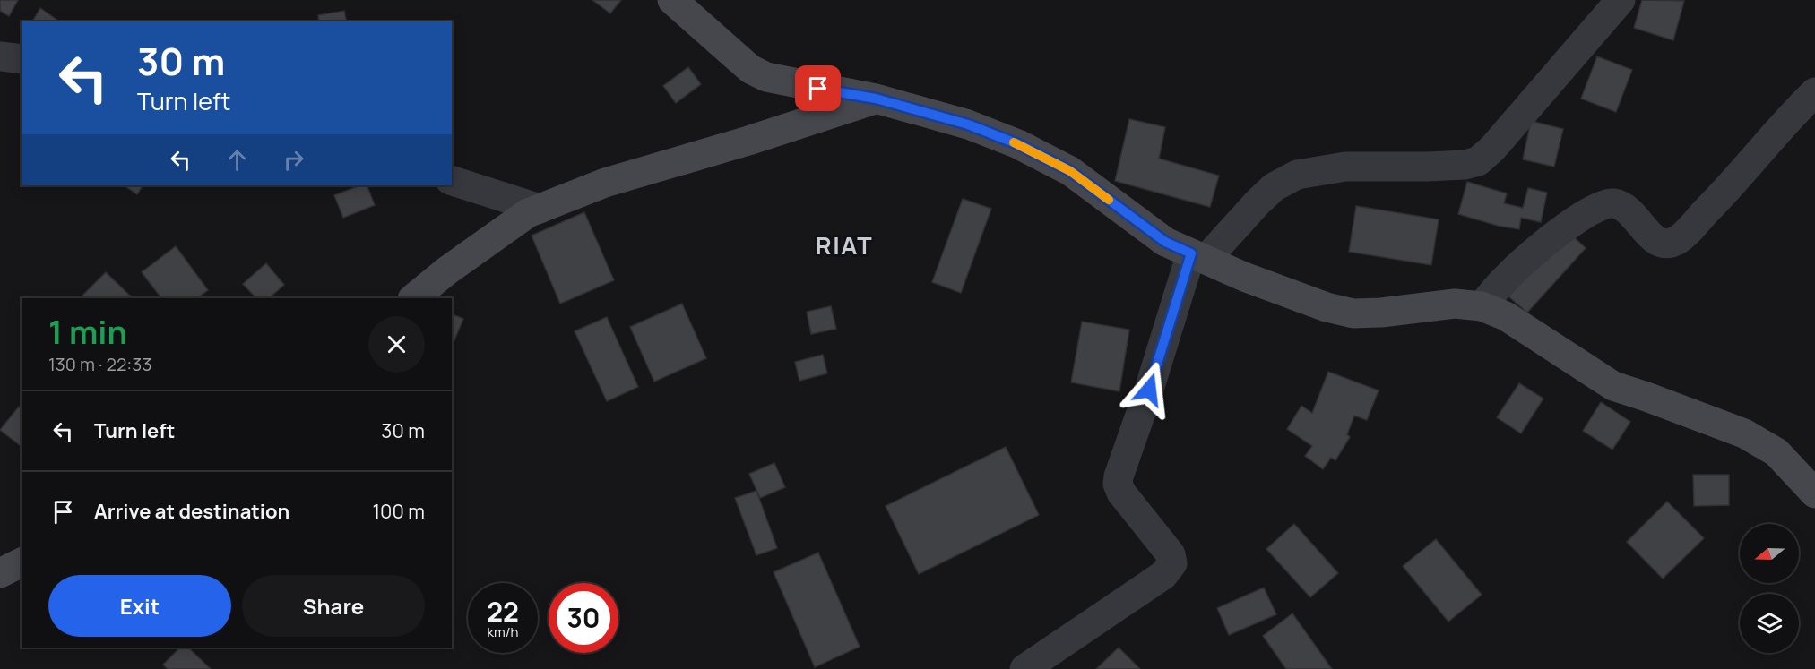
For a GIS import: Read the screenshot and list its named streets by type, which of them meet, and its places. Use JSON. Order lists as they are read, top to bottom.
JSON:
{
  "districts": ["RIAT"],
  "north": "left",
  "page": {
    "turn": ["30 m", "Turn left"],
    "heading": ["1 min", "130 m · 22:33"],
    "list": [
      {
        "name": "Turn left",
        "value": "30 m"
      },
      {
        "name": "Arrive at destination",
        "value": "100 m"
      }
    ],
    "buttons": ["Exit", "Share"],
    "speed": "22 km/h",
    "limit": "30"
  }
}
